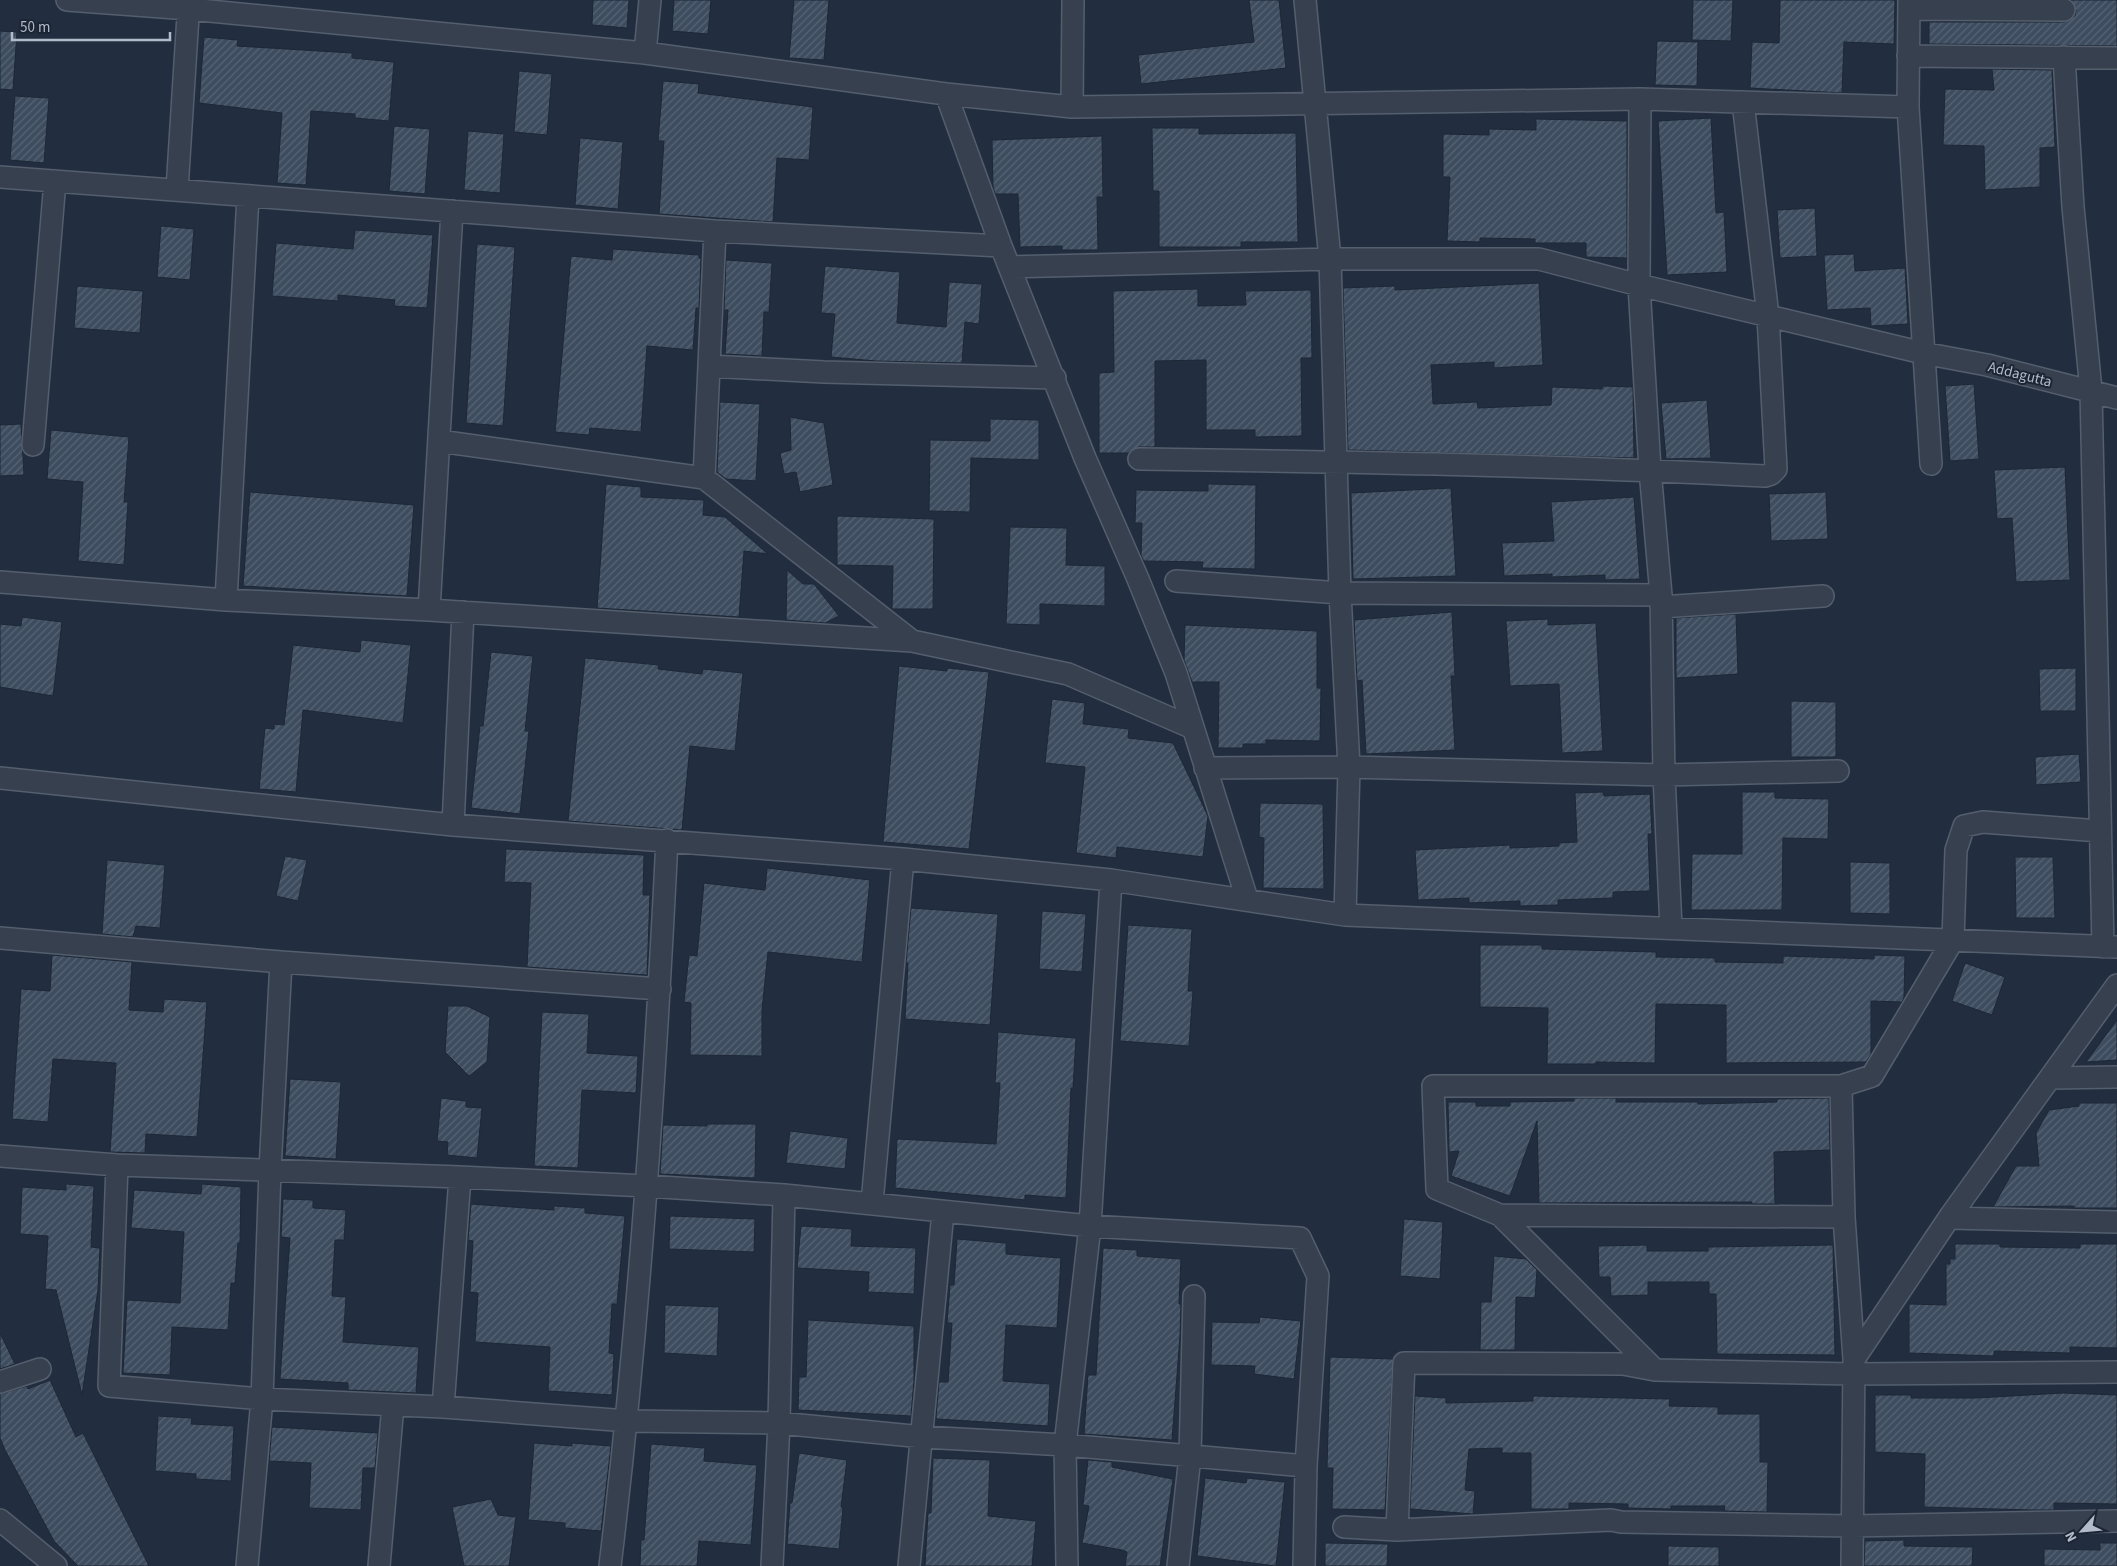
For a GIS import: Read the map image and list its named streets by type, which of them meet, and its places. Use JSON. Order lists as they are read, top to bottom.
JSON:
{
  "streets": {
    "street": ["Addagutta"]
  },
  "scale_bar": "50 m",
  "north": "bottom left"
}
